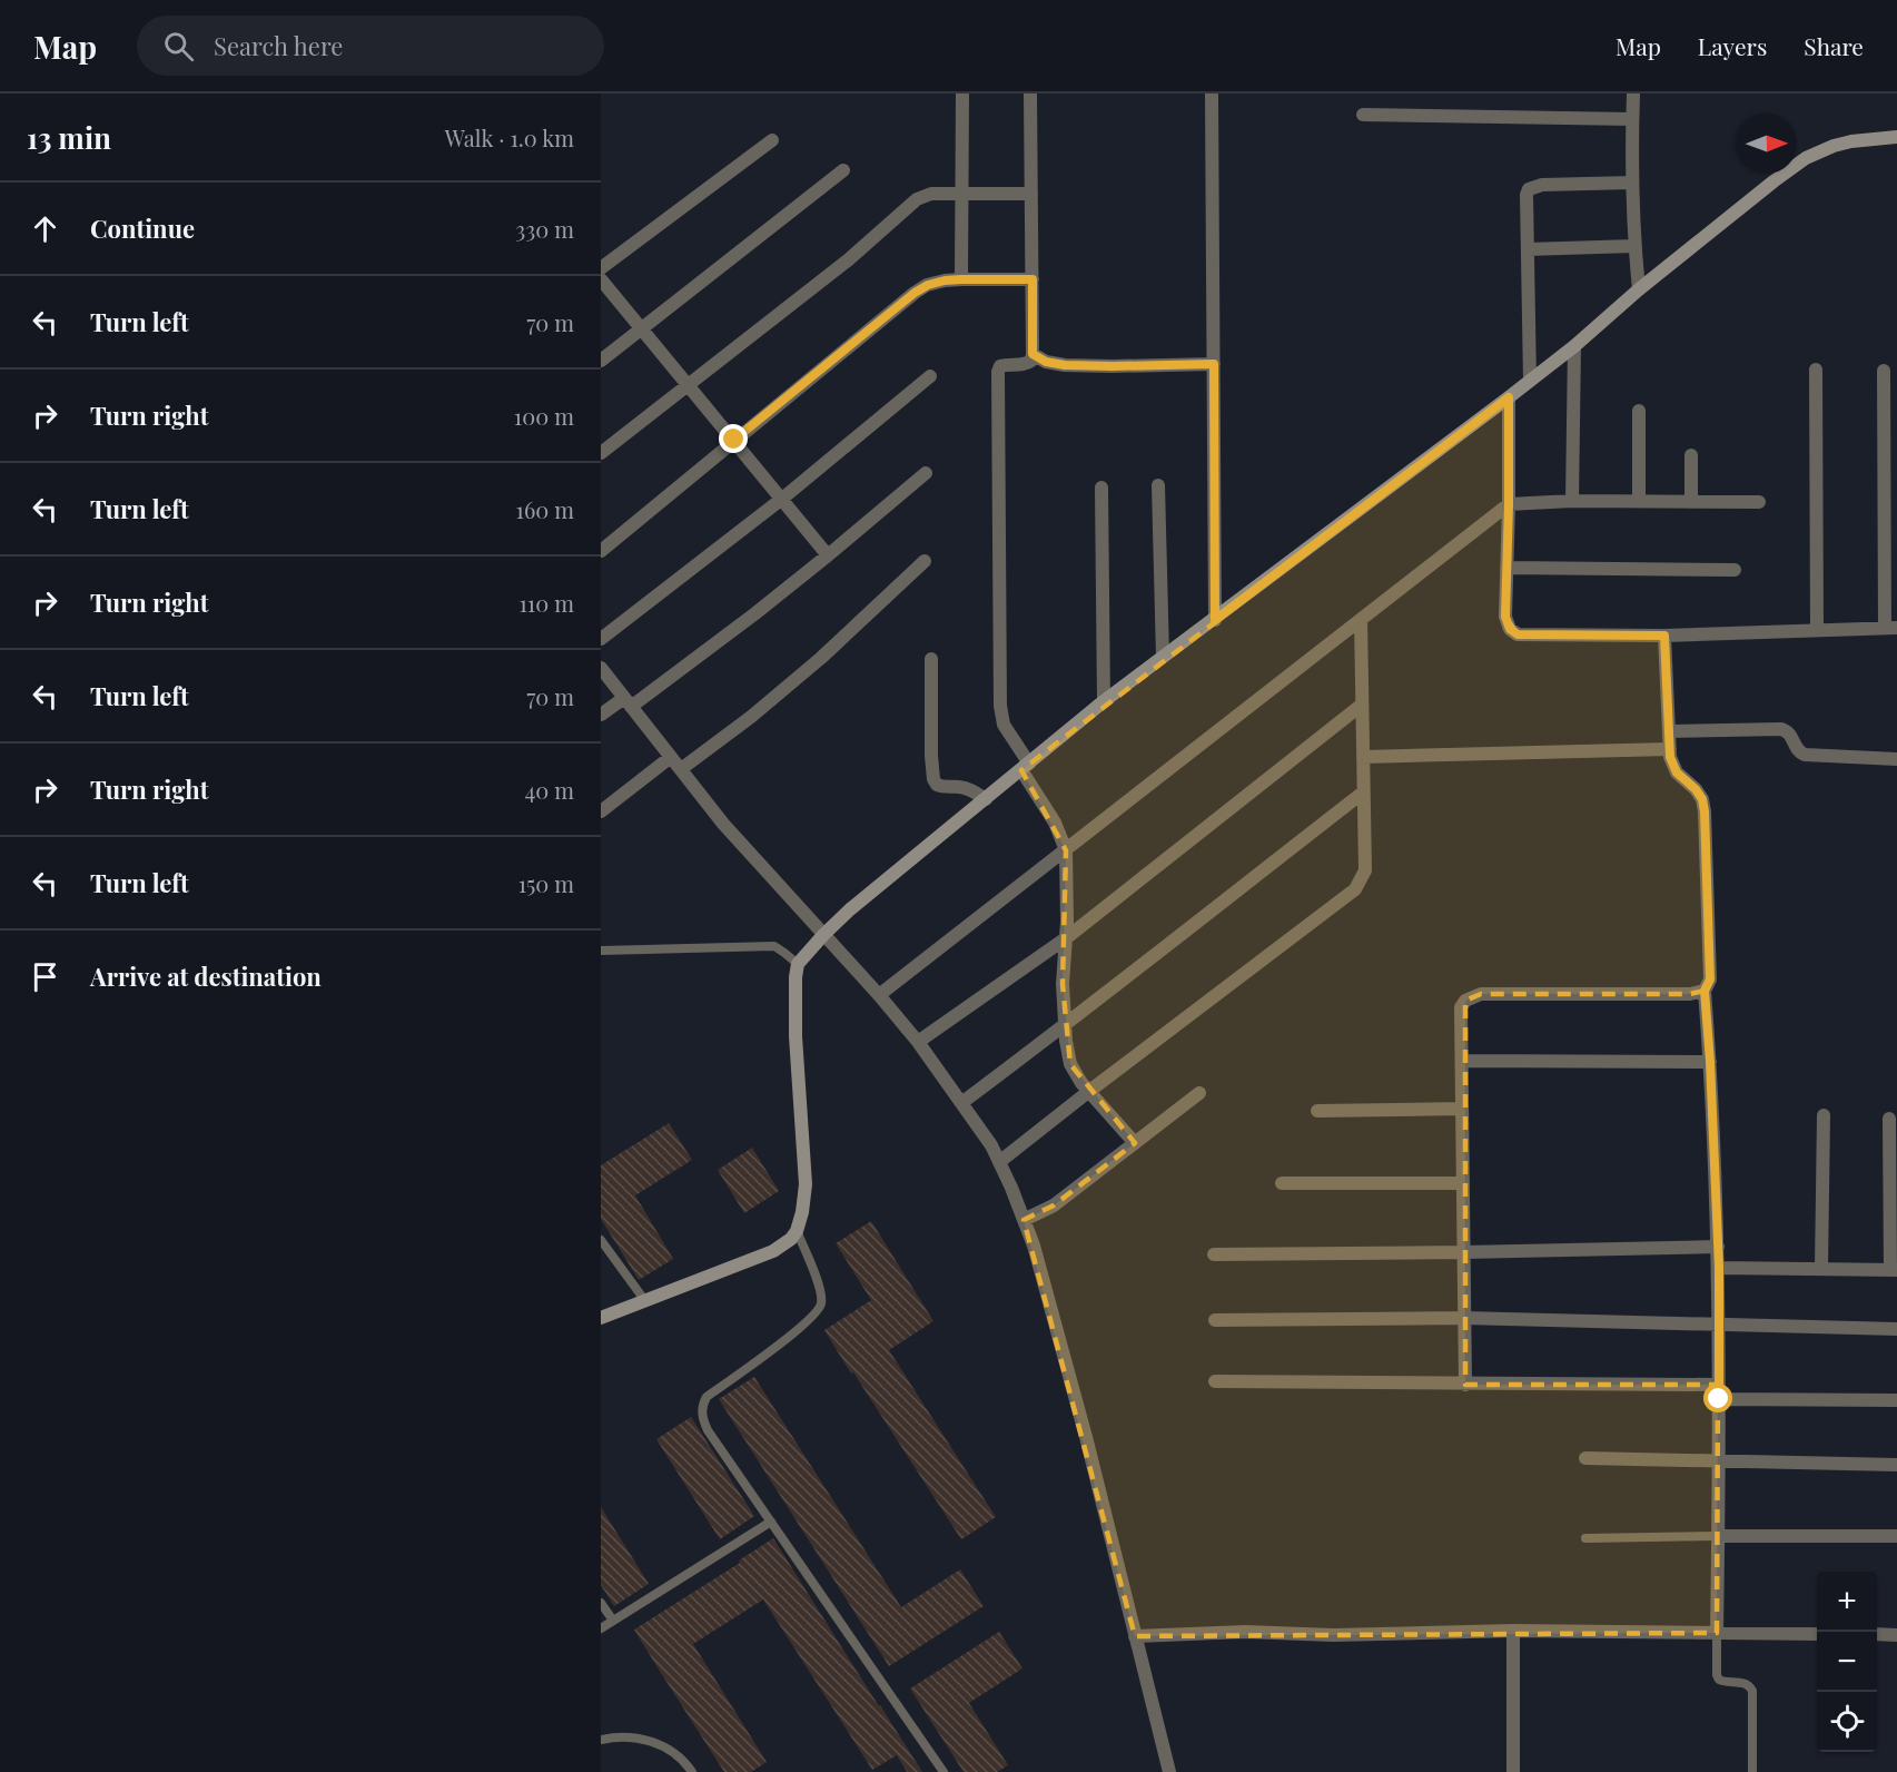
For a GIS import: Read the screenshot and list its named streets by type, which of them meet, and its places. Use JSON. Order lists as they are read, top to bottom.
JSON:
{
  "north": "right",
  "page": {
    "header": "Map",
    "search": "Search here",
    "nav": ["Map", "Layers", "Share"],
    "heading": ["13 min", "Walk · 1.0 km"],
    "list": [
      ["Continue", "330 m"],
      ["Turn left", "70 m"],
      ["Turn right", "100 m"],
      ["Turn left", "160 m"],
      ["Turn right", "110 m"],
      ["Turn left", "70 m"],
      ["Turn right", "40 m"],
      ["Turn left", "150 m"],
      "Arrive at destination"
    ],
    "map_buttons": ["+", "−"]
  }
}
